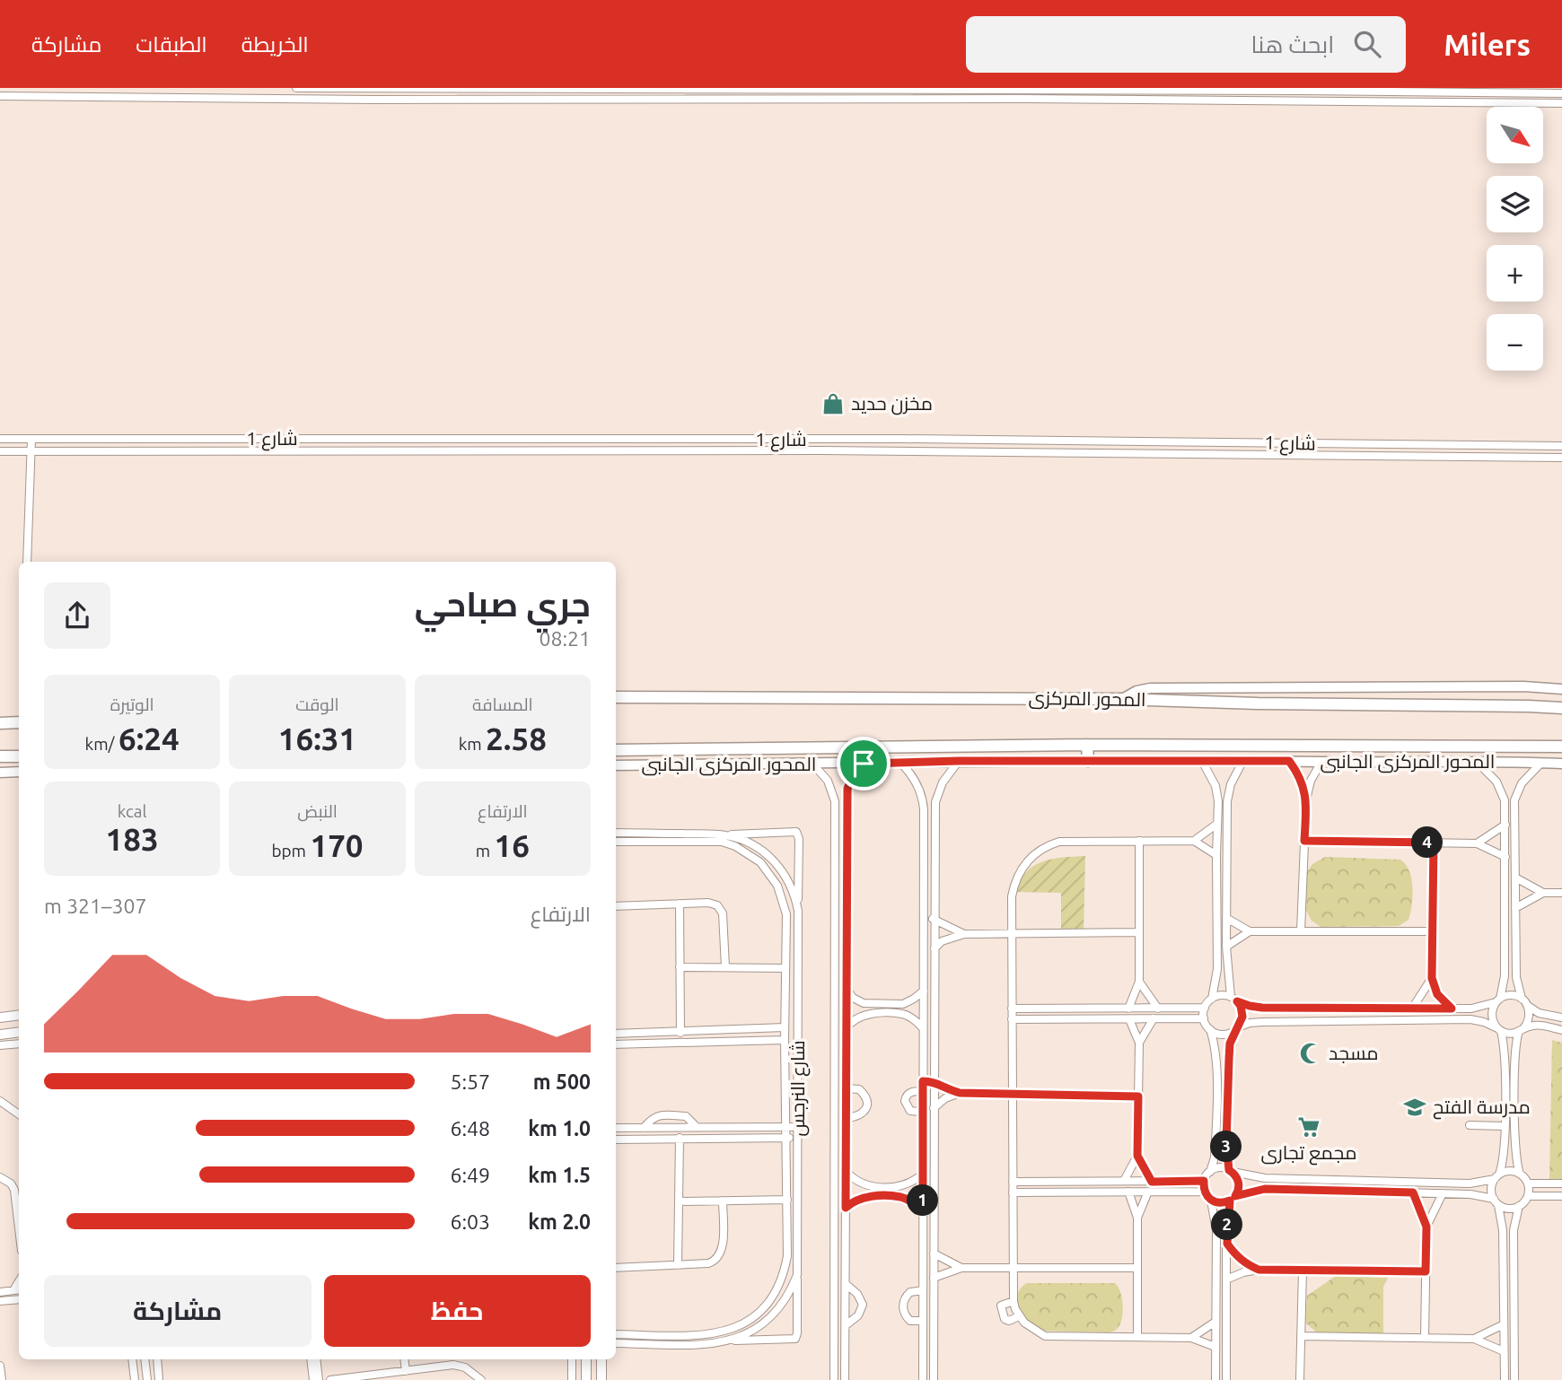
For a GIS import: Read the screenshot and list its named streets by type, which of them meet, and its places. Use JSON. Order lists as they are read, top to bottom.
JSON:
{
  "streets": {
    "highway": ["المحور المركزى"],
    "main road": ["المحور المركزى الجانبى"],
    "street": ["شارع 1", "شارع النرجس"]
  },
  "places": {
    "shop": ["مخزن حديد"],
    "mosque": ["مسجد"],
    "school or university": ["مدرسة الفتح"],
    "supermarket": ["مجمع تجارى"]
  },
  "north": "bottom right",
  "page": {
    "header": "Milers",
    "search": "ابحث هنا",
    "nav": ["الخريطة", "الطبقات", "مشاركة"],
    "map_buttons": ["+", "−"],
    "heading": ["جري صباحي", "08:21"],
    "stats": [
      ["المسافة", "2.58 km"],
      ["الوقت", "16:31"],
      ["الوتيرة", "6:24 /km"],
      ["الارتفاع", "16 m"],
      ["النبض", "170 bpm"],
      ["kcal", "183"]
    ],
    "pins": [
      "4",
      "3",
      "1",
      "2"
    ],
    "chart": ["الارتفاع", "307–321 m"],
    "list": [
      {
        "name": "500 m",
        "note": "5:57"
      },
      {
        "name": "1.0 km",
        "note": "6:48"
      },
      {
        "name": "1.5 km",
        "note": "6:49"
      },
      {
        "name": "2.0 km",
        "note": "6:03"
      }
    ],
    "buttons": ["حفظ", "مشاركة"]
  }
}
